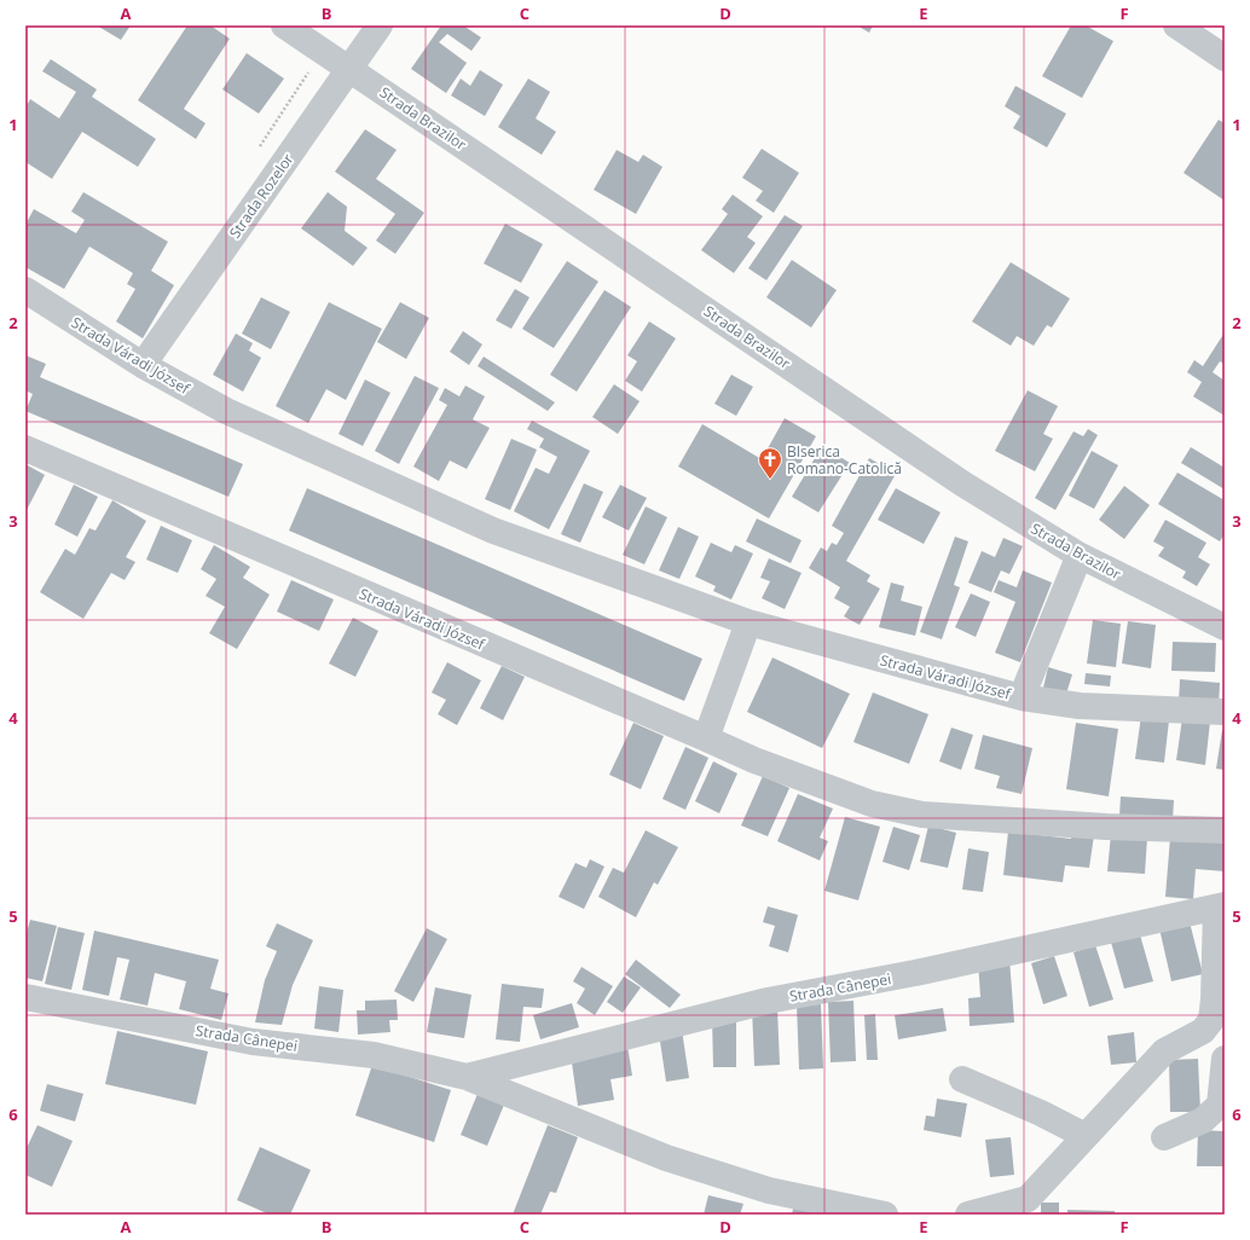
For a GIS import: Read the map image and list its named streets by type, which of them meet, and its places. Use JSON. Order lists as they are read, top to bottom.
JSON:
{
  "streets": {
    "street": [
      "Strada Brazilor",
      "Strada Rozelor",
      "Strada Váradi József",
      "Strada Cânepei"
    ]
  },
  "crossings": [
    ["Strada Brazilor", "Strada Rozelor"],
    ["Strada Brazilor", "Strada Váradi József"],
    ["Strada Rozelor", "Strada Váradi József"]
  ],
  "places": {
    "church": ["BIserica Romano-Catolică"]
  },
  "grid": {
    "columns": [
      "A",
      "B",
      "C",
      "D",
      "E",
      "F"
    ],
    "rows": [
      "1",
      "2",
      "3",
      "4",
      "5",
      "6"
    ]
  }
}
